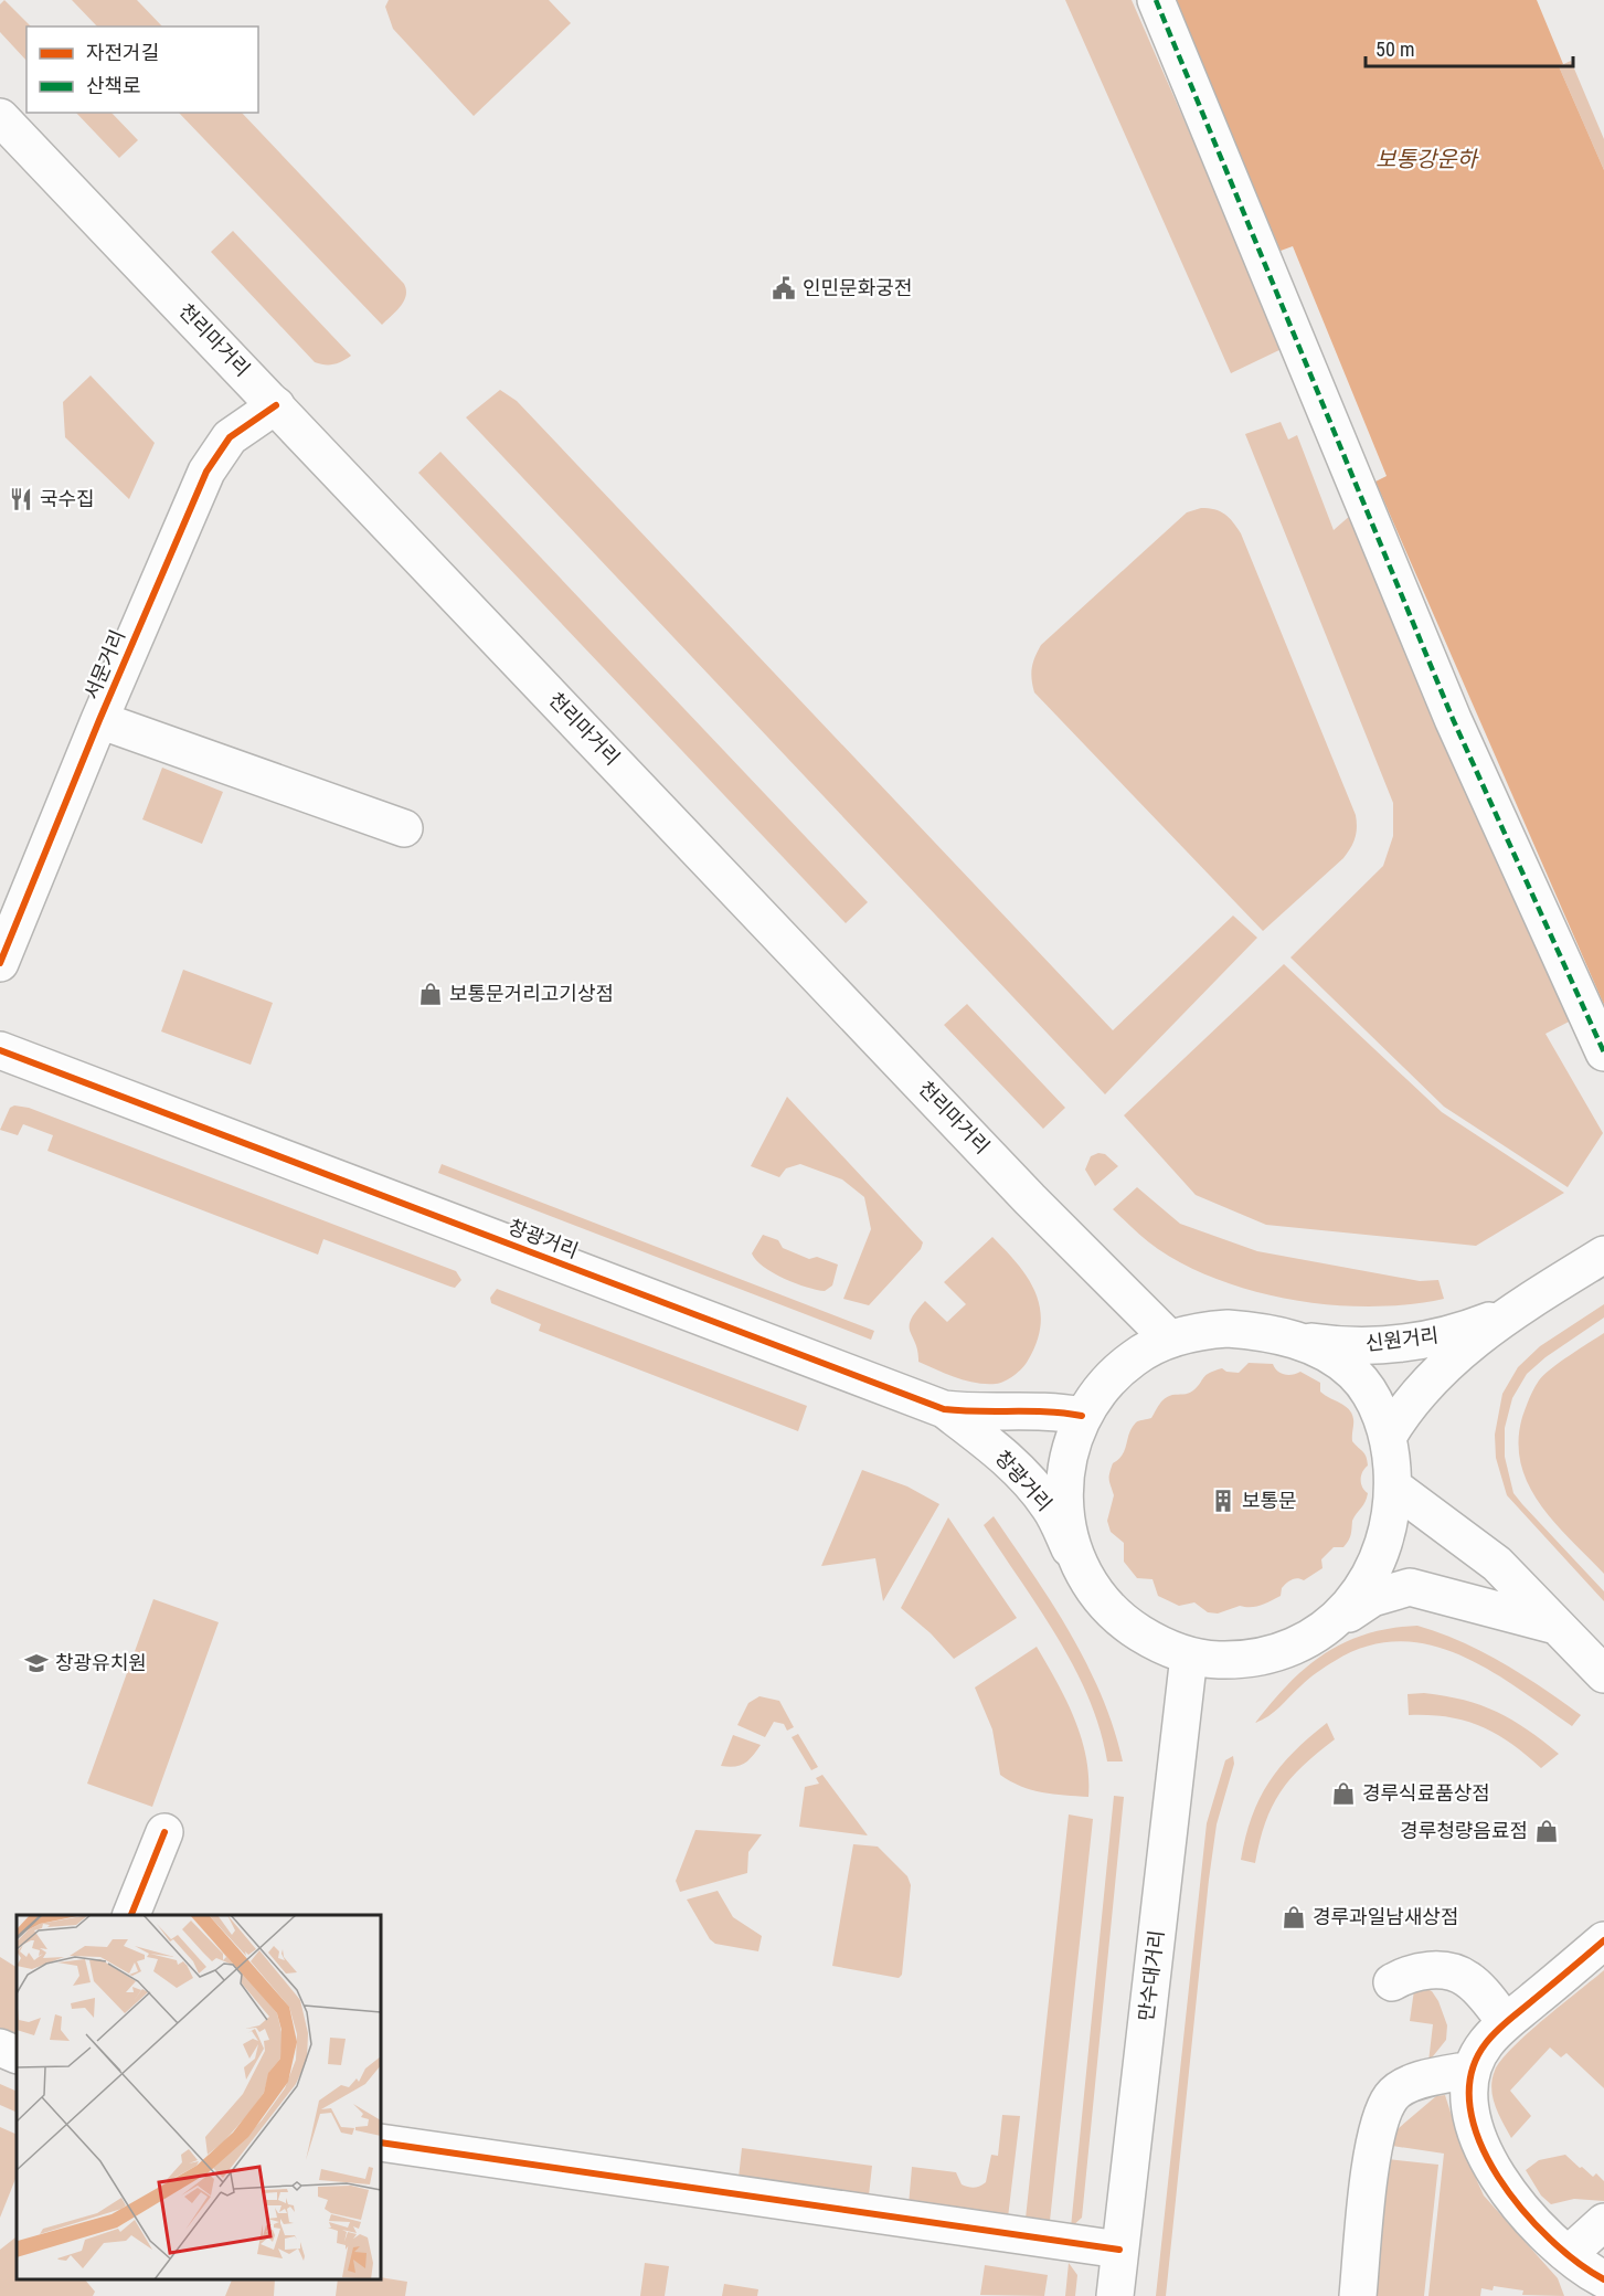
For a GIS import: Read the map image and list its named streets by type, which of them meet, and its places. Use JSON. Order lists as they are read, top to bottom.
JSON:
{
  "streets": {
    "street": [
      "천리마거리",
      "서문거리",
      "창광거리",
      "신원거리",
      "만수대거리"
    ]
  },
  "crossings": [
    ["천리마거리", "서문거리"]
  ],
  "water": ["보통강운하"],
  "places": {
    "public building": ["인민문화궁전"],
    "restaurant": ["국수집"],
    "shop": [
      "보통문거리고기상점",
      "경루식료품상점",
      "경루청량음료점",
      "경루과일남새상점"
    ],
    "building": ["보통문"],
    "school or university": ["창광유치원"]
  },
  "legend": ["자전거길", "산책로"],
  "scale_bar": "50 m"
}
